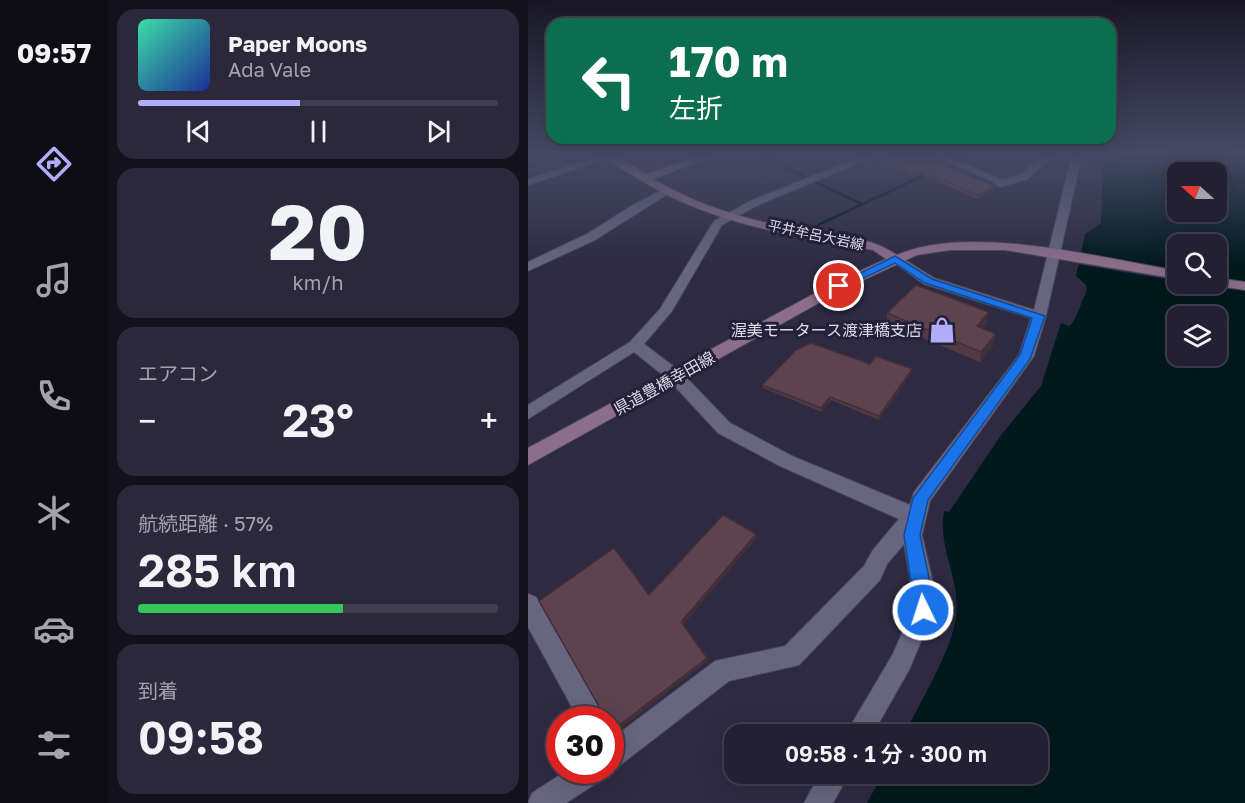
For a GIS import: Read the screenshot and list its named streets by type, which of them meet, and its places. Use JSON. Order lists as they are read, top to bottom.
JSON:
{
  "streets": {
    "main road": ["平井牟呂大岩線", "県道豊橋幸田線"]
  },
  "crossings": [
    ["平井牟呂大岩線", "県道豊橋幸田線"]
  ],
  "places": {
    "shop": ["渥美モータース渡津橋支店"]
  },
  "north": "left",
  "page": {
    "tabs": "09:57",
    "turn": ["170 m", "左折"],
    "song": ["Paper Moons", "Ada Vale"],
    "tile": [
      ["20", "km/h"],
      "エアコン",
      ["航続距離 · 57%", "285 km"],
      ["到着", "09:58"]
    ],
    "heat": ["−", "23°", "+"],
    "limit": "30",
    "trip": "09:58 · 1 分 · 300 m"
  }
}
